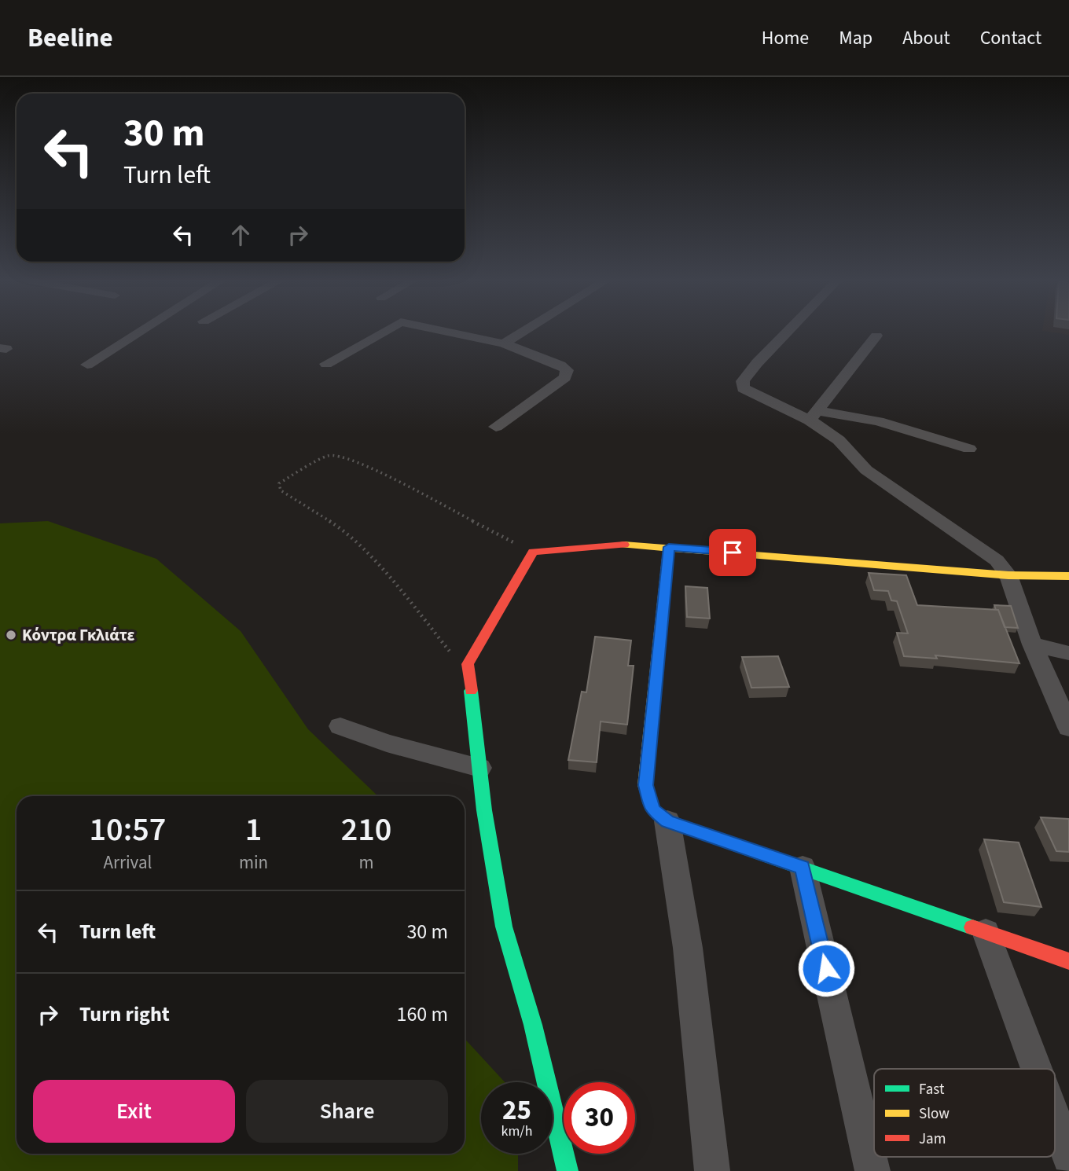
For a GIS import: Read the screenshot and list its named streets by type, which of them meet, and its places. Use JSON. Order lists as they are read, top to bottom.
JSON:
{
  "places": ["Κόντρα Γκλιάτε"],
  "legend": ["Fast", "Slow", "Jam"],
  "page": {
    "header": "Beeline",
    "nav": [
      "Home",
      "Map",
      "About",
      "Contact"
    ],
    "turn": ["30 m", "Turn left"],
    "eta": [
      "10:57",
      "Arrival",
      "1",
      "min",
      "210",
      "m"
    ],
    "list": [
      {
        "name": "Turn left",
        "value": "30 m"
      },
      {
        "name": "Turn right",
        "value": "160 m"
      }
    ],
    "buttons": ["Exit", "Share"],
    "speed": "25 km/h",
    "limit": "30"
  }
}
